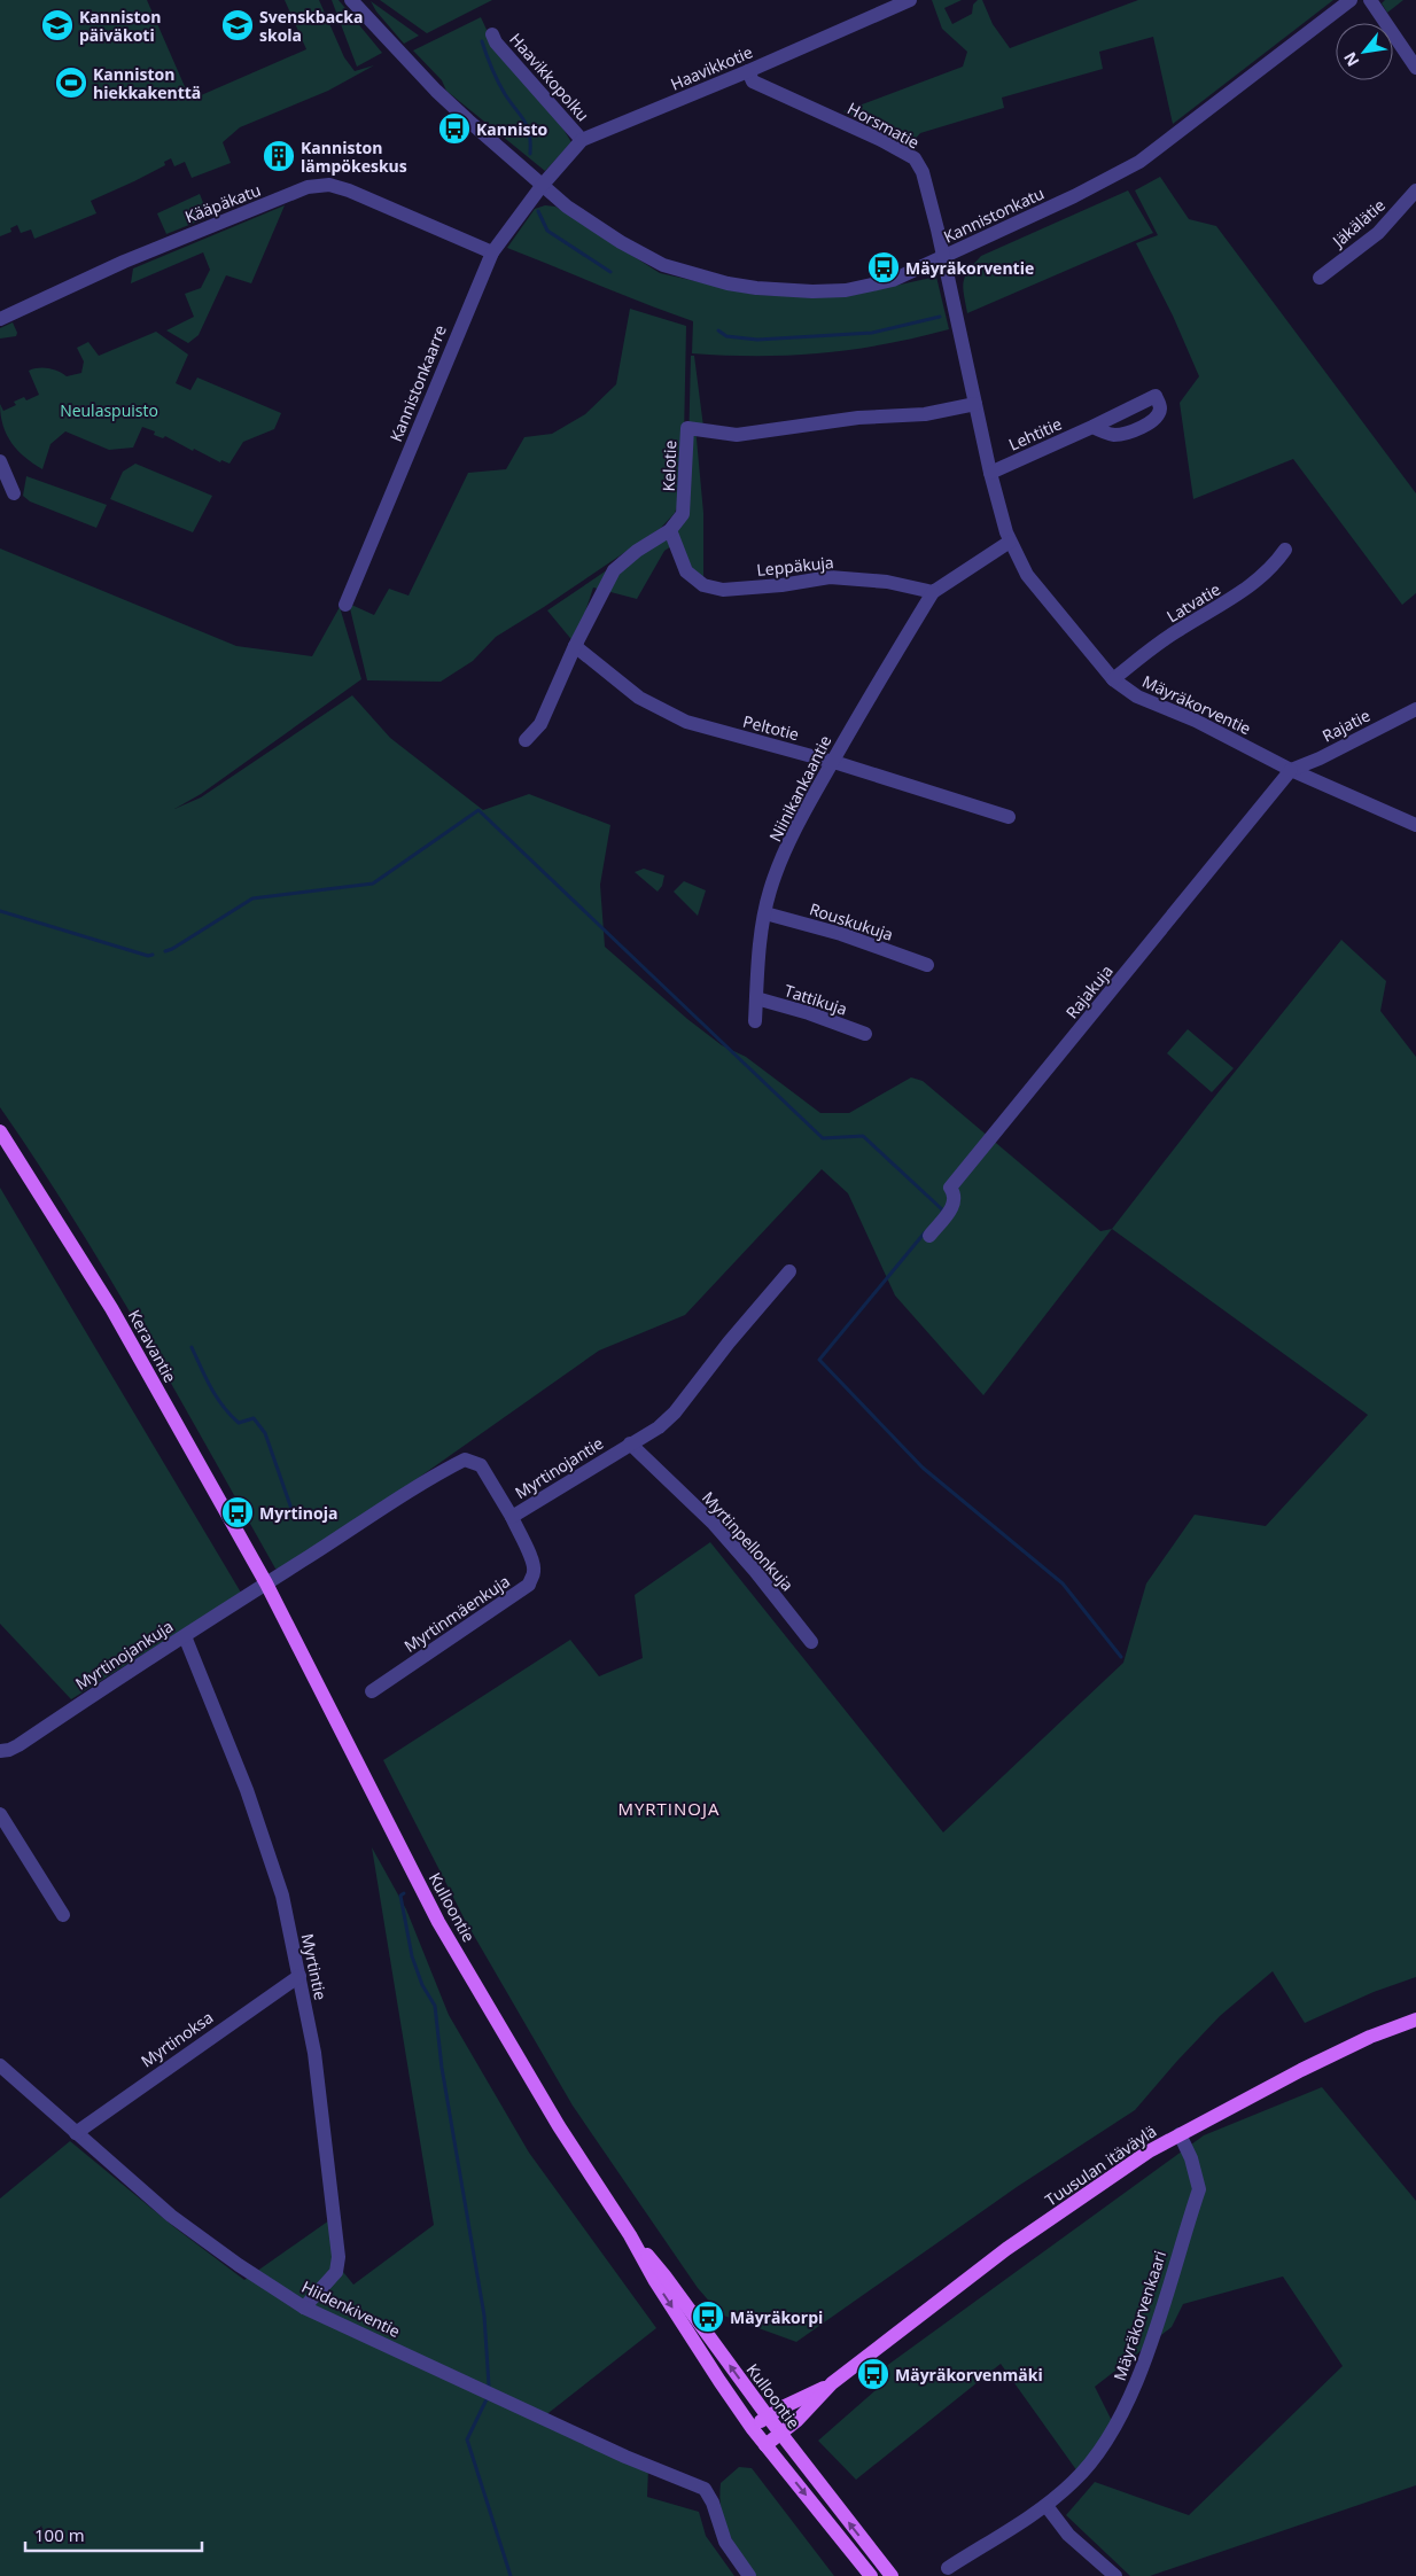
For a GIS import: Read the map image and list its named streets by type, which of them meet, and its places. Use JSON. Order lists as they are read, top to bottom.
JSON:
{
  "streets": {
    "main road": ["Keravantie", "Kulloontie", "Tuusulan itäväylä"],
    "street": [
      "Haavikkotie",
      "Haavikkopolku",
      "Horsmatie",
      "Kääpäkatu",
      "Kannistonkatu",
      "Jäkälätie",
      "Kannistonkaarre",
      "Lehtitie",
      "Kelotie",
      "Leppäkuja",
      "Latvatie",
      "Mäyräkorventie",
      "Rajatie",
      "Peltotie",
      "Niinikankaantie",
      "Rouskukuja",
      "Rajakuja",
      "Tattikuja",
      "Myrtinojantie",
      "Myrtinpellonkuja",
      "Myrtinmäenkuja",
      "Myrtinojankuja",
      "Myrtintie",
      "Myrtinoksa",
      "Hiidenkiventie",
      "Mäyräkorvenkaari"
    ]
  },
  "crossings": [
    ["Haavikkotie", "Haavikkopolku"],
    ["Haavikkotie", "Horsmatie"],
    ["Haavikkotie", "Kannistonkatu"],
    ["Haavikkotie", "Kannistonkaarre"],
    ["Horsmatie", "Kannistonkatu"],
    ["Horsmatie", "Mäyräkorventie"],
    ["Kääpäkatu", "Kannistonkaarre"],
    ["Kannistonkatu", "Kannistonkaarre"],
    ["Kannistonkatu", "Mäyräkorventie"],
    ["Lehtitie", "Mäyräkorventie"],
    ["Kelotie", "Leppäkuja"],
    ["Kelotie", "Mäyräkorventie"],
    ["Kelotie", "Peltotie"],
    ["Leppäkuja", "Niinikankaantie"],
    ["Latvatie", "Mäyräkorventie"],
    ["Mäyräkorventie", "Rajatie"],
    ["Mäyräkorventie", "Rajakuja"],
    ["Rajatie", "Rajakuja"],
    ["Peltotie", "Niinikankaantie"],
    ["Niinikankaantie", "Rouskukuja"],
    ["Niinikankaantie", "Tattikuja"],
    ["Keravantie", "Myrtinojantie"],
    ["Keravantie", "Myrtinojankuja"],
    ["Keravantie", "Kulloontie"],
    ["Myrtinojantie", "Myrtinpellonkuja"],
    ["Myrtinojantie", "Myrtinmäenkuja"],
    ["Myrtinojantie", "Myrtinojankuja"],
    ["Myrtinojantie", "Kulloontie"],
    ["Myrtinojankuja", "Kulloontie"],
    ["Myrtinojankuja", "Myrtintie"],
    ["Kulloontie", "Tuusulan itäväylä"],
    ["Myrtintie", "Myrtinoksa"],
    ["Myrtintie", "Hiidenkiventie"],
    ["Myrtinoksa", "Hiidenkiventie"],
    ["Tuusulan itäväylä", "Mäyräkorvenkaari"]
  ],
  "districts": ["MYRTINOJA"],
  "parks": ["Neulaspuisto"],
  "places": {
    "school or university": ["Kanniston päiväkoti", "Svenskbacka skola"],
    "sports": ["Kanniston hiekkakenttä"],
    "bus stop": [
      "Kannisto",
      "Mäyräkorventie",
      "Myrtinoja",
      "Mäyräkorpi",
      "Mäyräkorvenmäki"
    ],
    "building": ["Kanniston lämpökeskus"]
  },
  "scale_bar": "100 m",
  "north": "bottom left"
}
